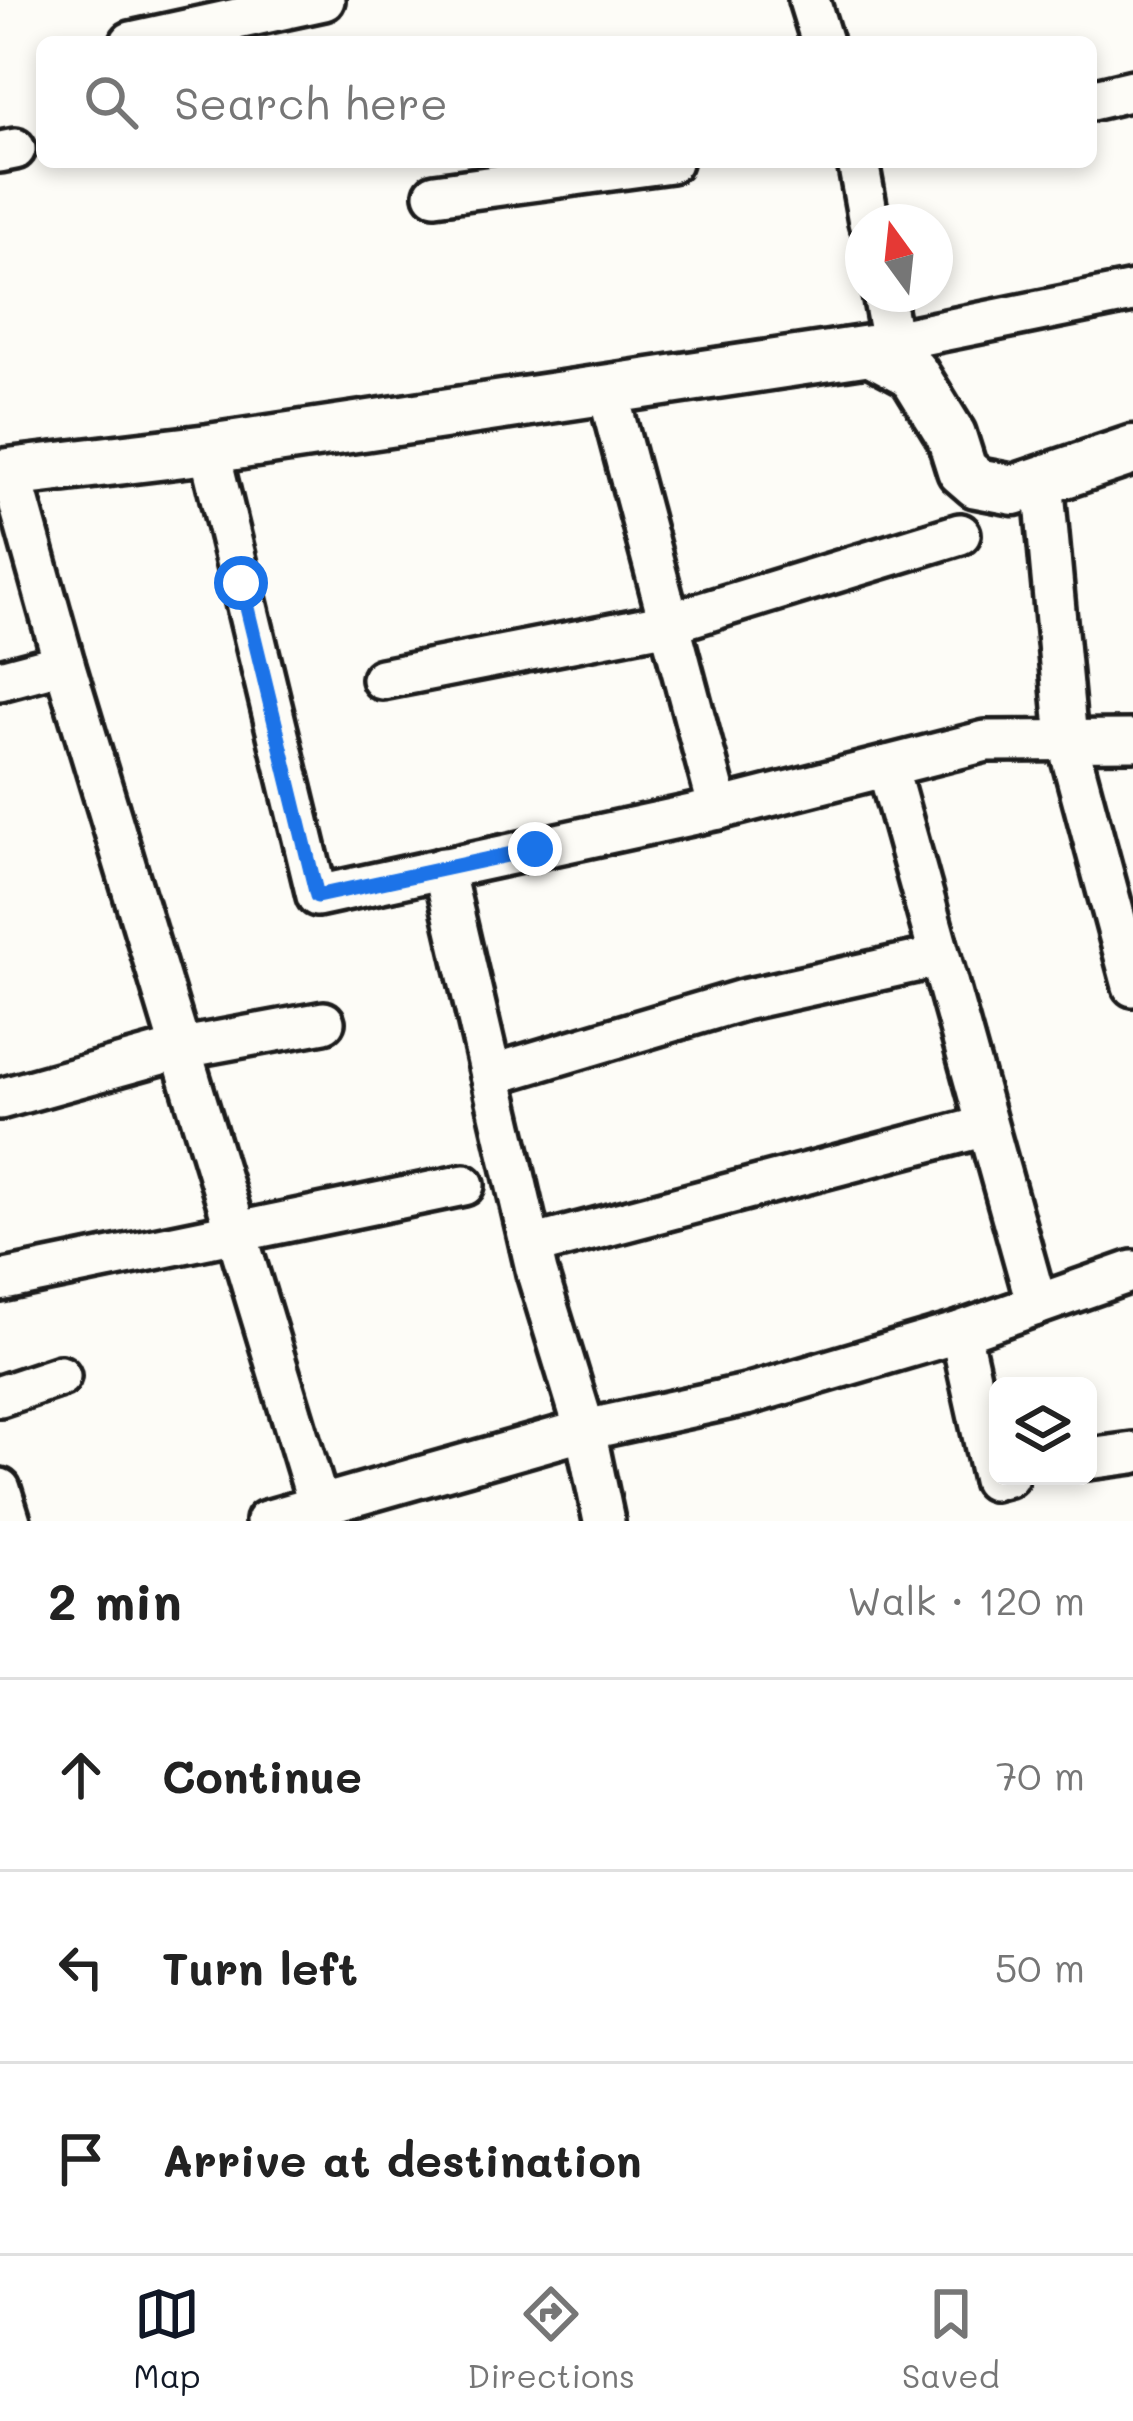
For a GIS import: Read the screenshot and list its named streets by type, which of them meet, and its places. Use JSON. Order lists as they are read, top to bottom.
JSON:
{
  "north": "top",
  "page": {
    "search": "Search here",
    "heading": ["2 min", "Walk · 120 m"],
    "list": [
      ["Continue", "70 m"],
      ["Turn left", "50 m"],
      "Arrive at destination"
    ],
    "nav": ["Map", "Directions", "Saved"]
  }
}
